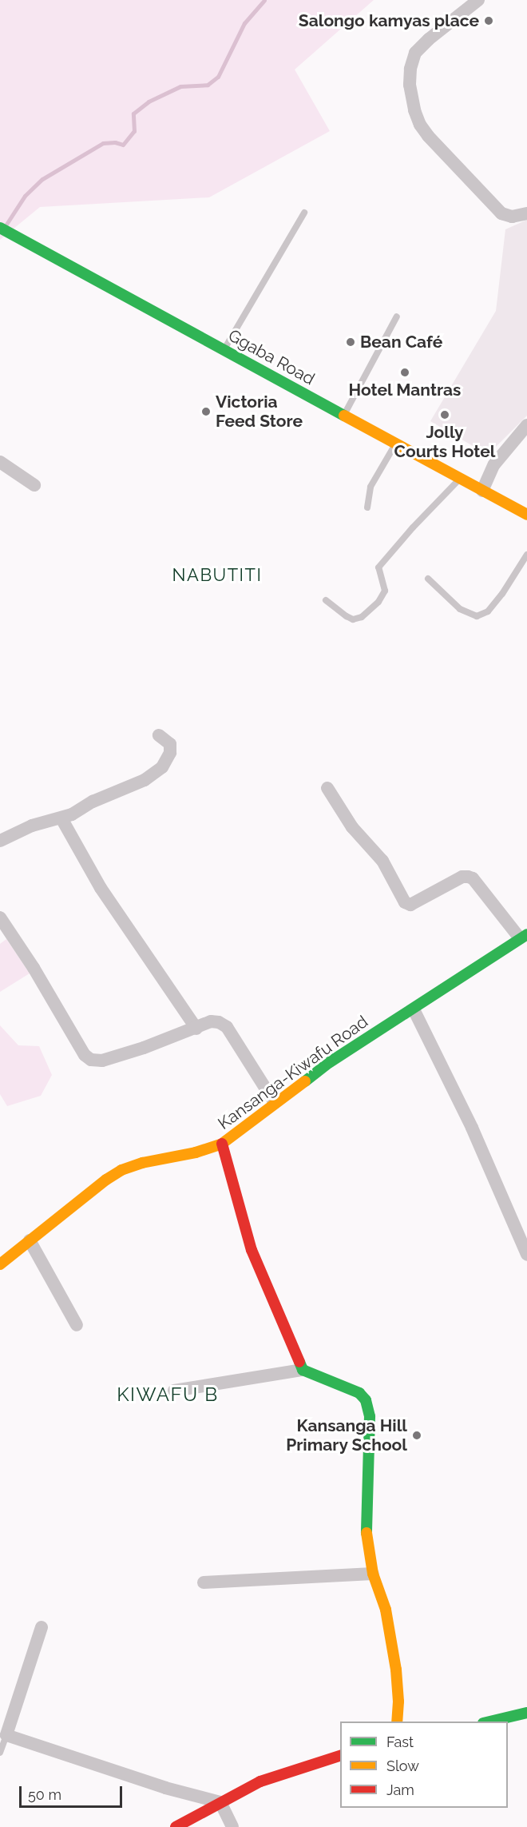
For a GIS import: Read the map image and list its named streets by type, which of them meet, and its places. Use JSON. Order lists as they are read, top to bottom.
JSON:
{
  "streets": {
    "street": ["Ggaba Road", "Kansanga-Kiwafu Road"]
  },
  "districts": ["NABUTITI", "KIWAFU B"],
  "places": [
    "Salongo kamyas place",
    "Bean Café",
    "Hotel Mantras",
    "Victoria Feed Store",
    "Jolly Courts Hotel",
    "Kansanga Hill Primary School"
  ],
  "legend": ["Fast", "Slow", "Jam"],
  "scale_bar": "50 m"
}
